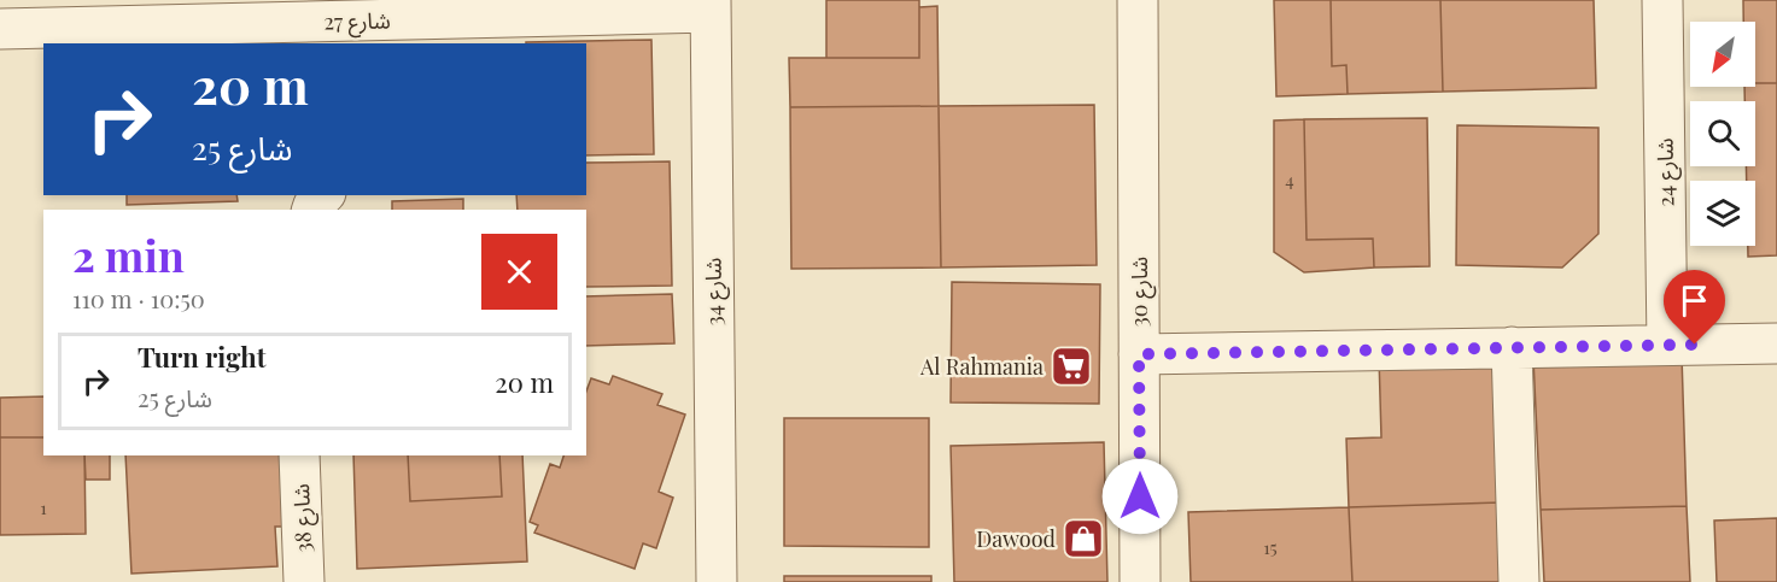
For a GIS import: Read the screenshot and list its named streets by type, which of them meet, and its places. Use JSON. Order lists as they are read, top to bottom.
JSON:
{
  "streets": {
    "street": [
      "شارع 27",
      "شارع 24",
      "شارع 34",
      "شارع 30",
      "شارع 38"
    ]
  },
  "crossings": [
    ["شارع 27", "شارع 34"]
  ],
  "places": {
    "supermarket": ["Al Rahmania"],
    "shop": ["Dawood"]
  },
  "house_numbers": ["4", "1", "15"],
  "north": "bottom left",
  "page": {
    "turn": ["20 m", "شارع 25"],
    "heading": ["2 min", "110 m · 10:50"],
    "list": [
      {
        "name": "Turn right",
        "note": "شارع 25",
        "value": "20 m"
      }
    ]
  }
}
